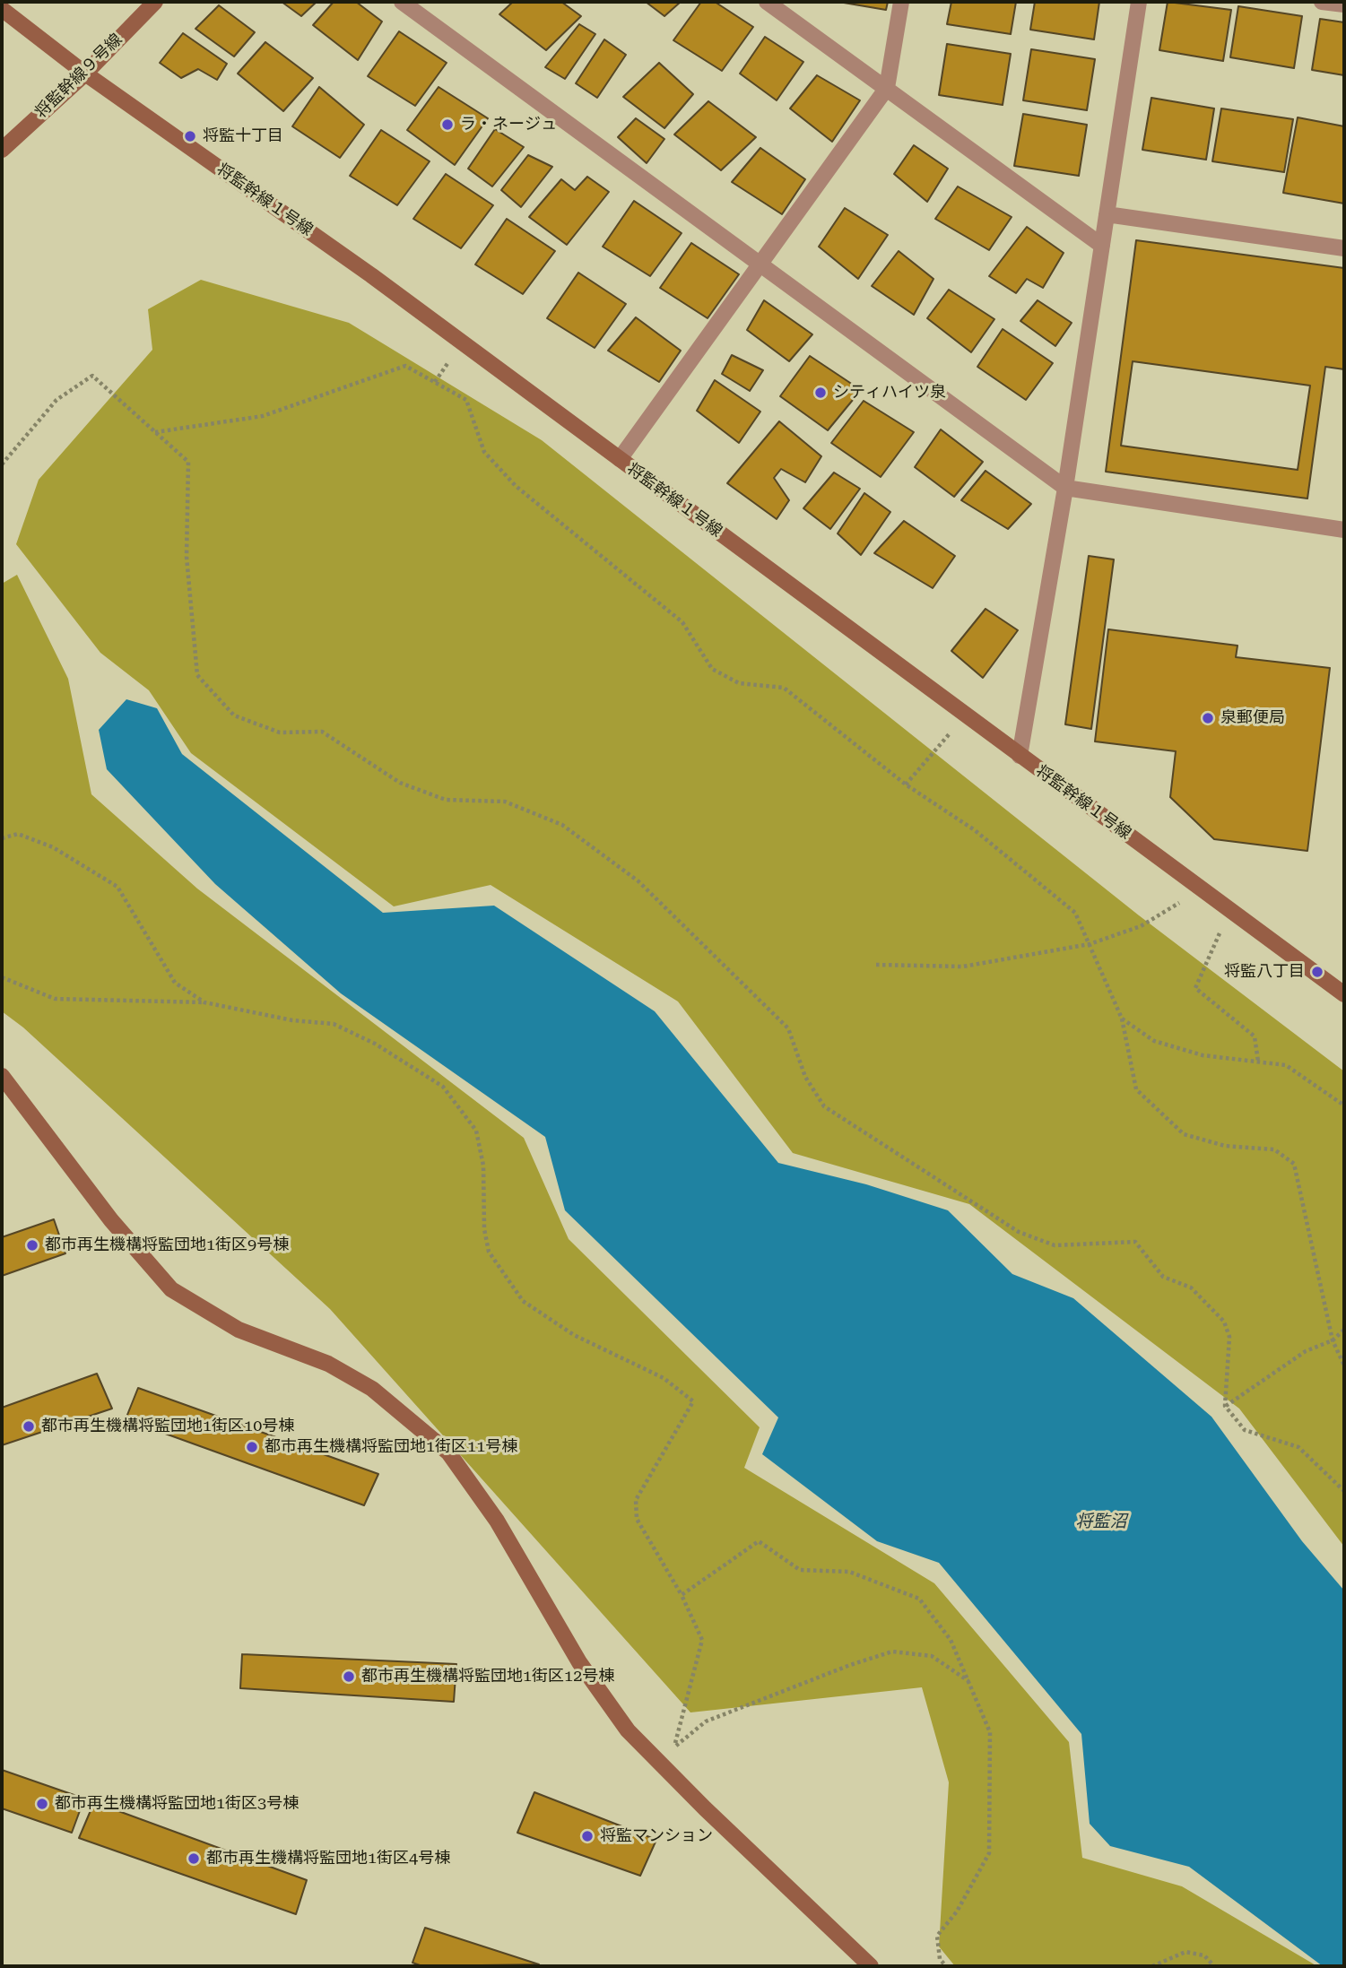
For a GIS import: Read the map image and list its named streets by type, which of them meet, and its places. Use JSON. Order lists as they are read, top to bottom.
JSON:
{
  "streets": {
    "street": ["将監幹線９号線", "将監幹線１号線"]
  },
  "crossings": [
    ["将監幹線９号線", "将監幹線１号線"]
  ],
  "water": ["将監沼"],
  "places": [
    "ラ・ネージュ",
    "将監十丁目",
    "シティハイツ泉",
    "泉郵便局",
    "将監八丁目",
    "都市再生機構将監団地1街区9号棟",
    "都市再生機構将監団地1街区10号棟",
    "都市再生機構将監団地1街区11号棟",
    "都市再生機構将監団地1街区12号棟",
    "都市再生機構将監団地1街区3号棟",
    "将監マンション",
    "都市再生機構将監団地1街区4号棟"
  ]
}
